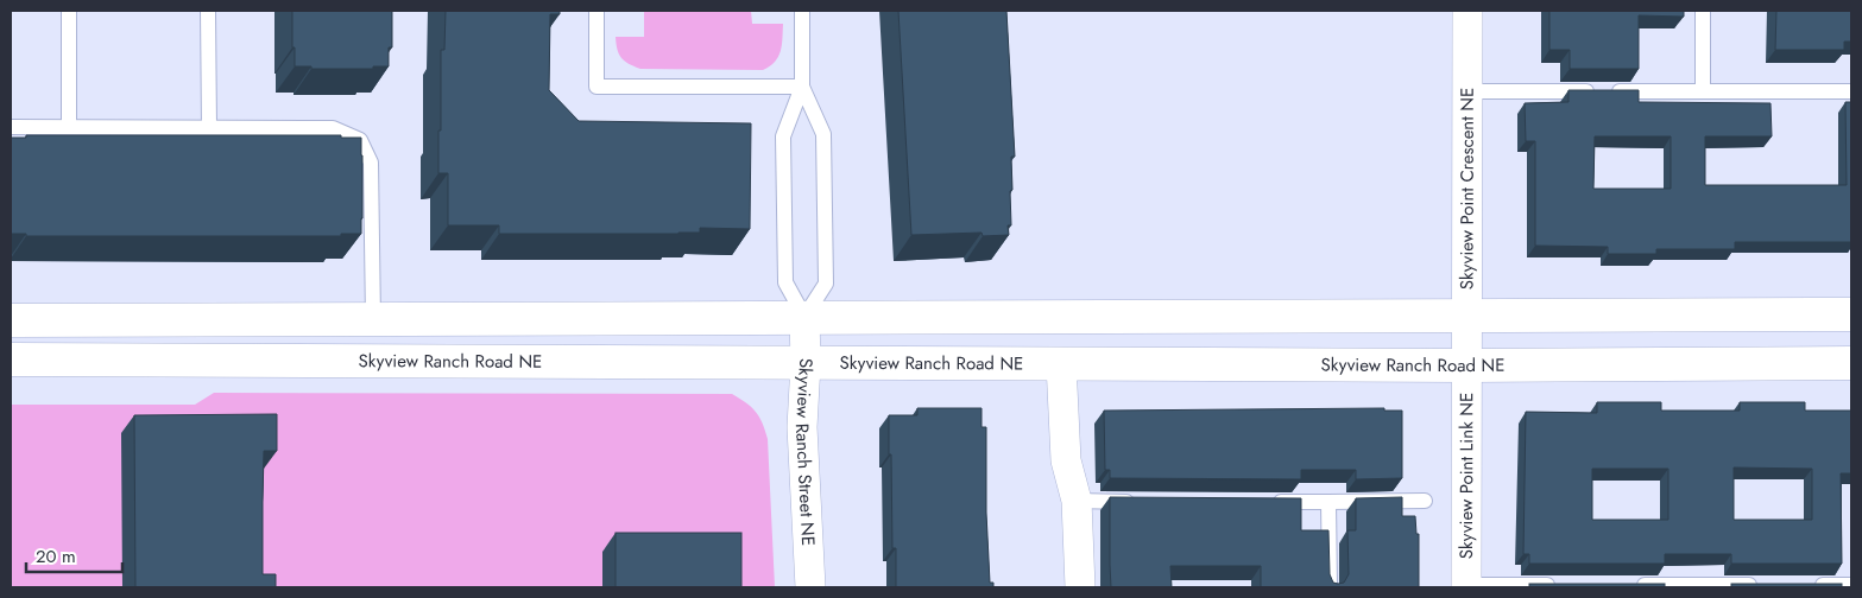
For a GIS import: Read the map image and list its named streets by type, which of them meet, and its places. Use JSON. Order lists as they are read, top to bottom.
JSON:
{
  "streets": {
    "street": [
      "Skyview Point Crescent NE",
      "Skyview Ranch Road NE",
      "Skyview Ranch Street NE",
      "Skyview Point Link NE"
    ]
  },
  "crossings": [
    ["Skyview Point Crescent NE", "Skyview Ranch Road NE"],
    ["Skyview Point Crescent NE", "Skyview Point Link NE"],
    ["Skyview Ranch Road NE", "Skyview Ranch Street NE"],
    ["Skyview Ranch Road NE", "Skyview Point Link NE"]
  ],
  "scale_bar": "20 m"
}
